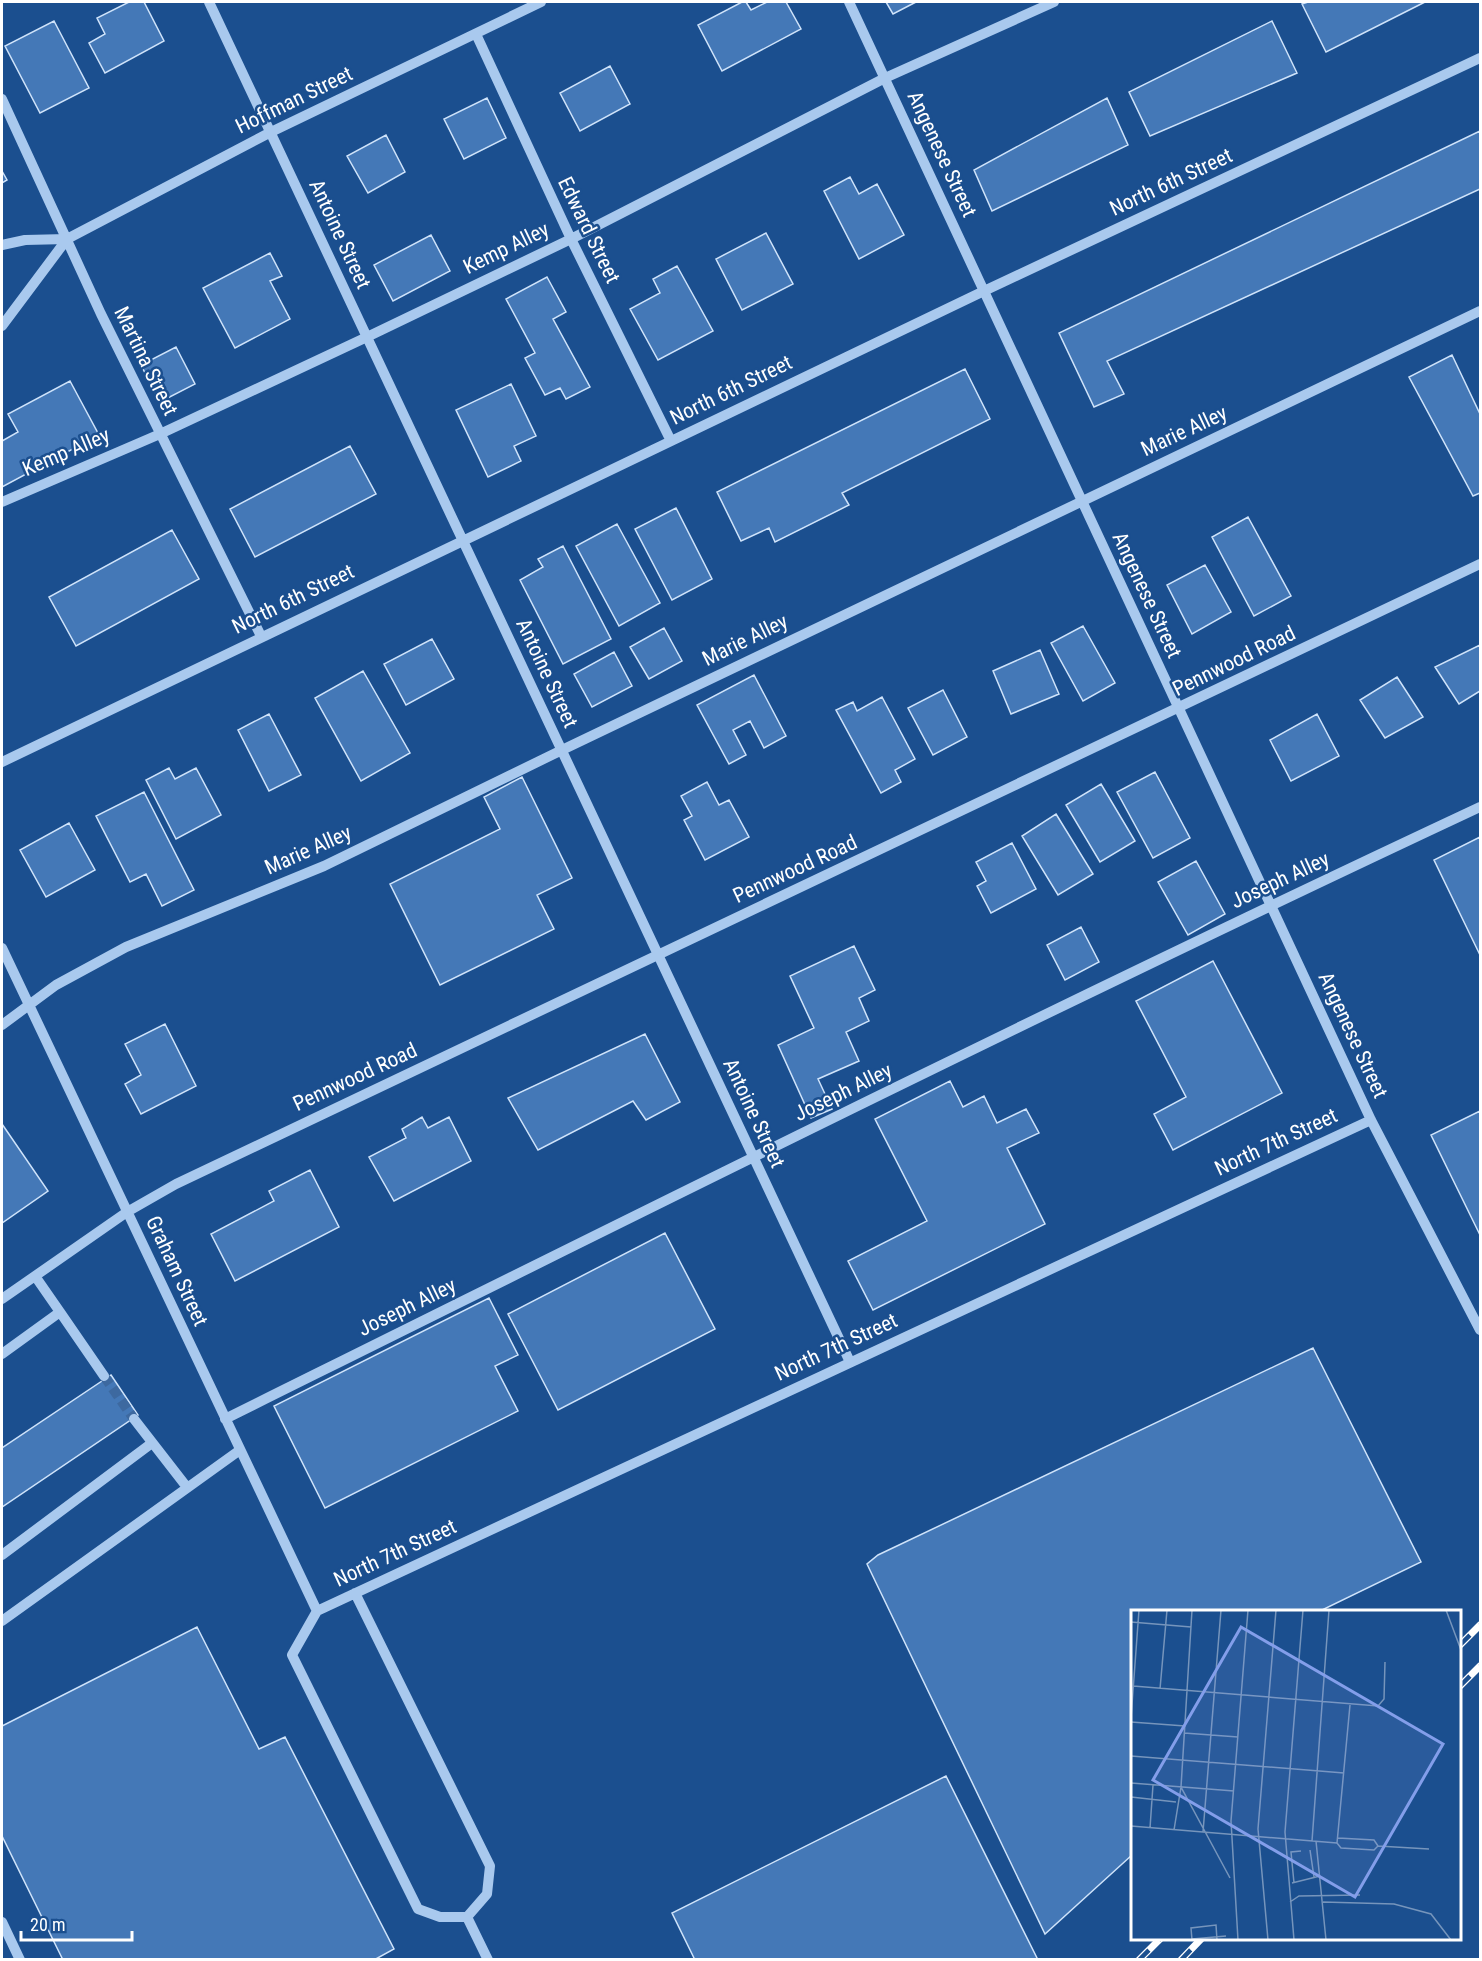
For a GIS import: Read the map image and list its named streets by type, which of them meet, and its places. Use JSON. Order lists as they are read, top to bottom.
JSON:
{
  "streets": {
    "street": [
      "Hoffman Street",
      "Angenese Street",
      "North 6th Street",
      "Edward Street",
      "Antoine Street",
      "Kemp Alley",
      "Martina Street",
      "Marie Alley",
      "Pennwood Road",
      "Joseph Alley",
      "North 7th Street",
      "Graham Street"
    ]
  },
  "crossings": [
    ["Hoffman Street", "Edward Street"],
    ["Hoffman Street", "Antoine Street"],
    ["Hoffman Street", "Martina Street"],
    ["Angenese Street", "North 6th Street"],
    ["Angenese Street", "Kemp Alley"],
    ["Angenese Street", "Marie Alley"],
    ["Angenese Street", "Pennwood Road"],
    ["Angenese Street", "Joseph Alley"],
    ["Angenese Street", "North 7th Street"],
    ["North 6th Street", "Edward Street"],
    ["North 6th Street", "Antoine Street"],
    ["North 6th Street", "Martina Street"],
    ["Edward Street", "Kemp Alley"],
    ["Antoine Street", "Kemp Alley"],
    ["Antoine Street", "Marie Alley"],
    ["Antoine Street", "Pennwood Road"],
    ["Antoine Street", "Joseph Alley"],
    ["Antoine Street", "North 7th Street"],
    ["Kemp Alley", "Martina Street"],
    ["Marie Alley", "Graham Street"],
    ["Pennwood Road", "Graham Street"],
    ["Joseph Alley", "Graham Street"],
    ["North 7th Street", "Graham Street"]
  ],
  "scale_bar": "20 m"
}
